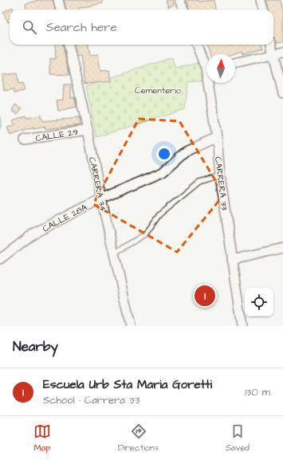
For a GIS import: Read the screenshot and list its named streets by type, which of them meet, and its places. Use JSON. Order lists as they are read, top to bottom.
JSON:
{
  "streets": {
    "street": [
      "CALLE 29",
      "CARRERA 33",
      "CARRERA 34",
      "CALLE 28A"
    ]
  },
  "crossings": [
    ["CALLE 29", "CARRERA 34"],
    ["CARRERA 33", "CALLE 28A"],
    ["CARRERA 34", "CALLE 28A"]
  ],
  "parks": ["Cementerio"],
  "north": "top",
  "page": {
    "search": "Search here",
    "pins": "1",
    "heading": "Nearby",
    "list": [
      {
        "mark": "1",
        "name": "Escuela Urb Sta Maria Goretti",
        "note": "School · Carrera 33",
        "value": "130 m"
      }
    ],
    "nav": ["Map", "Directions", "Saved"]
  }
}
